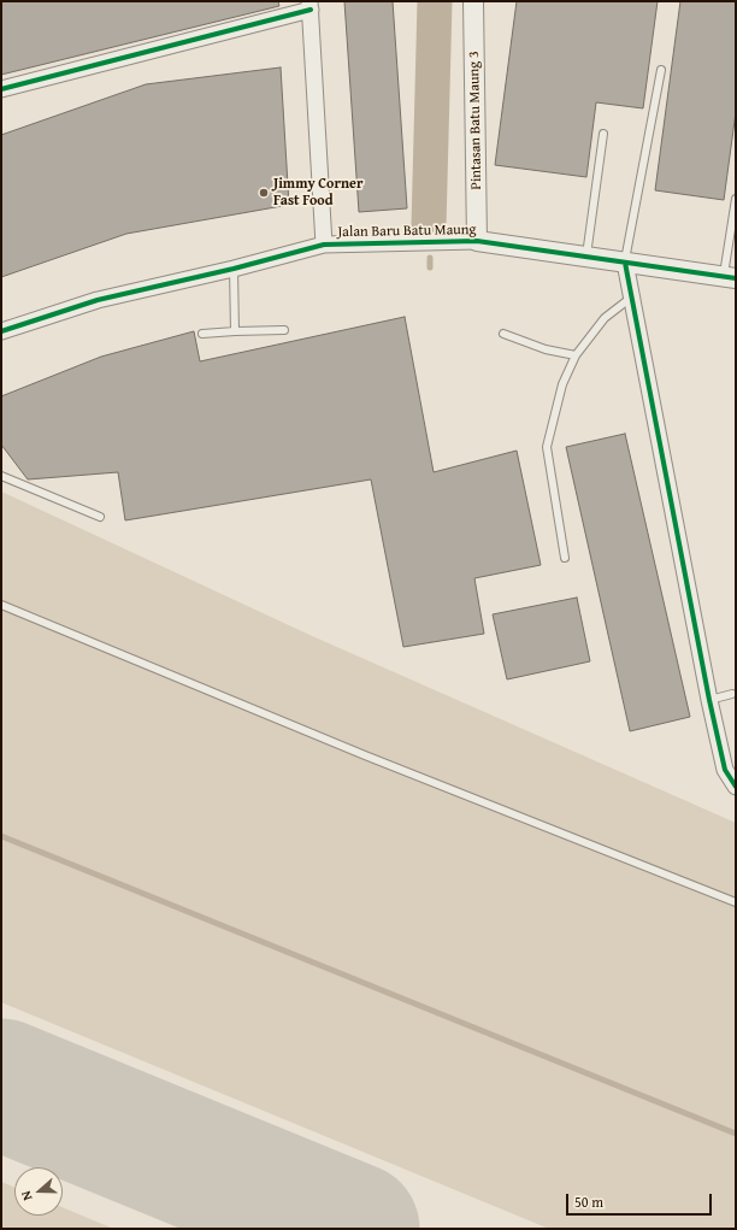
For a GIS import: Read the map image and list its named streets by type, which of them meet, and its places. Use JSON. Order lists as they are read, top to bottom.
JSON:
{
  "streets": {
    "street": ["Pintasan Batu Maung 3", "Jalan Baru Batu Maung"]
  },
  "crossings": [
    ["Pintasan Batu Maung 3", "Jalan Baru Batu Maung"]
  ],
  "places": ["Jimmy Corner Fast Food"],
  "scale_bar": "50 m",
  "north": "left"
}
